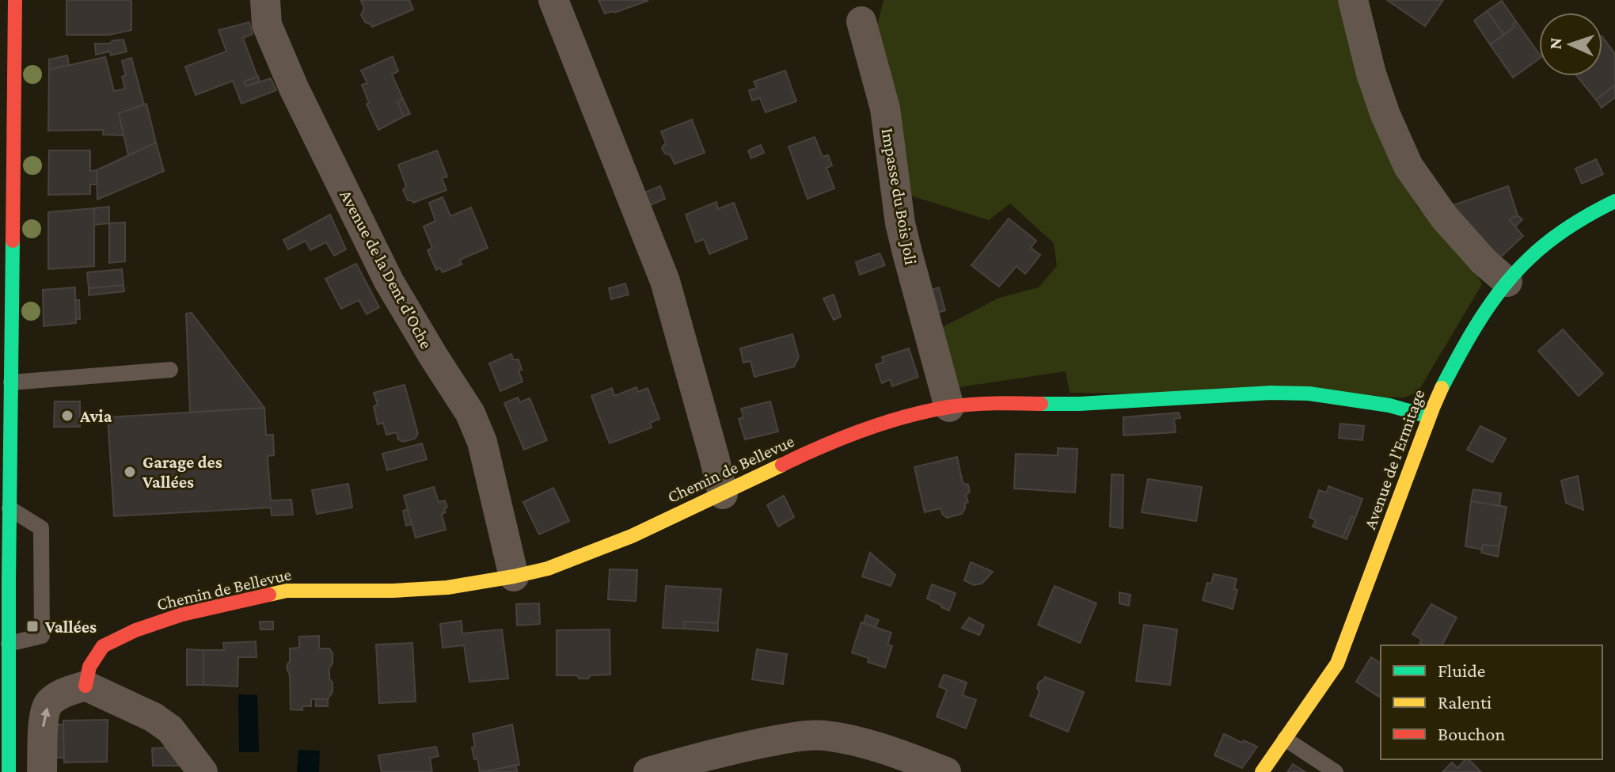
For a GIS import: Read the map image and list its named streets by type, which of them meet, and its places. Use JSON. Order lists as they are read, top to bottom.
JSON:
{
  "streets": {
    "street": [
      "Impasse du Bois Joli",
      "Avenue de la Dent d'Oche",
      "Avenue de l'Ermitage",
      "Chemin de Bellevue"
    ]
  },
  "crossings": [
    ["Impasse du Bois Joli", "Chemin de Bellevue"],
    ["Avenue de la Dent d'Oche", "Chemin de Bellevue"],
    ["Avenue de l'Ermitage", "Chemin de Bellevue"]
  ],
  "places": {
    "other": ["Avia", "Garage des Vallées"],
    "transit": ["Vallées"]
  },
  "legend": ["Fluide", "Ralenti", "Bouchon"],
  "north": "left"
}
